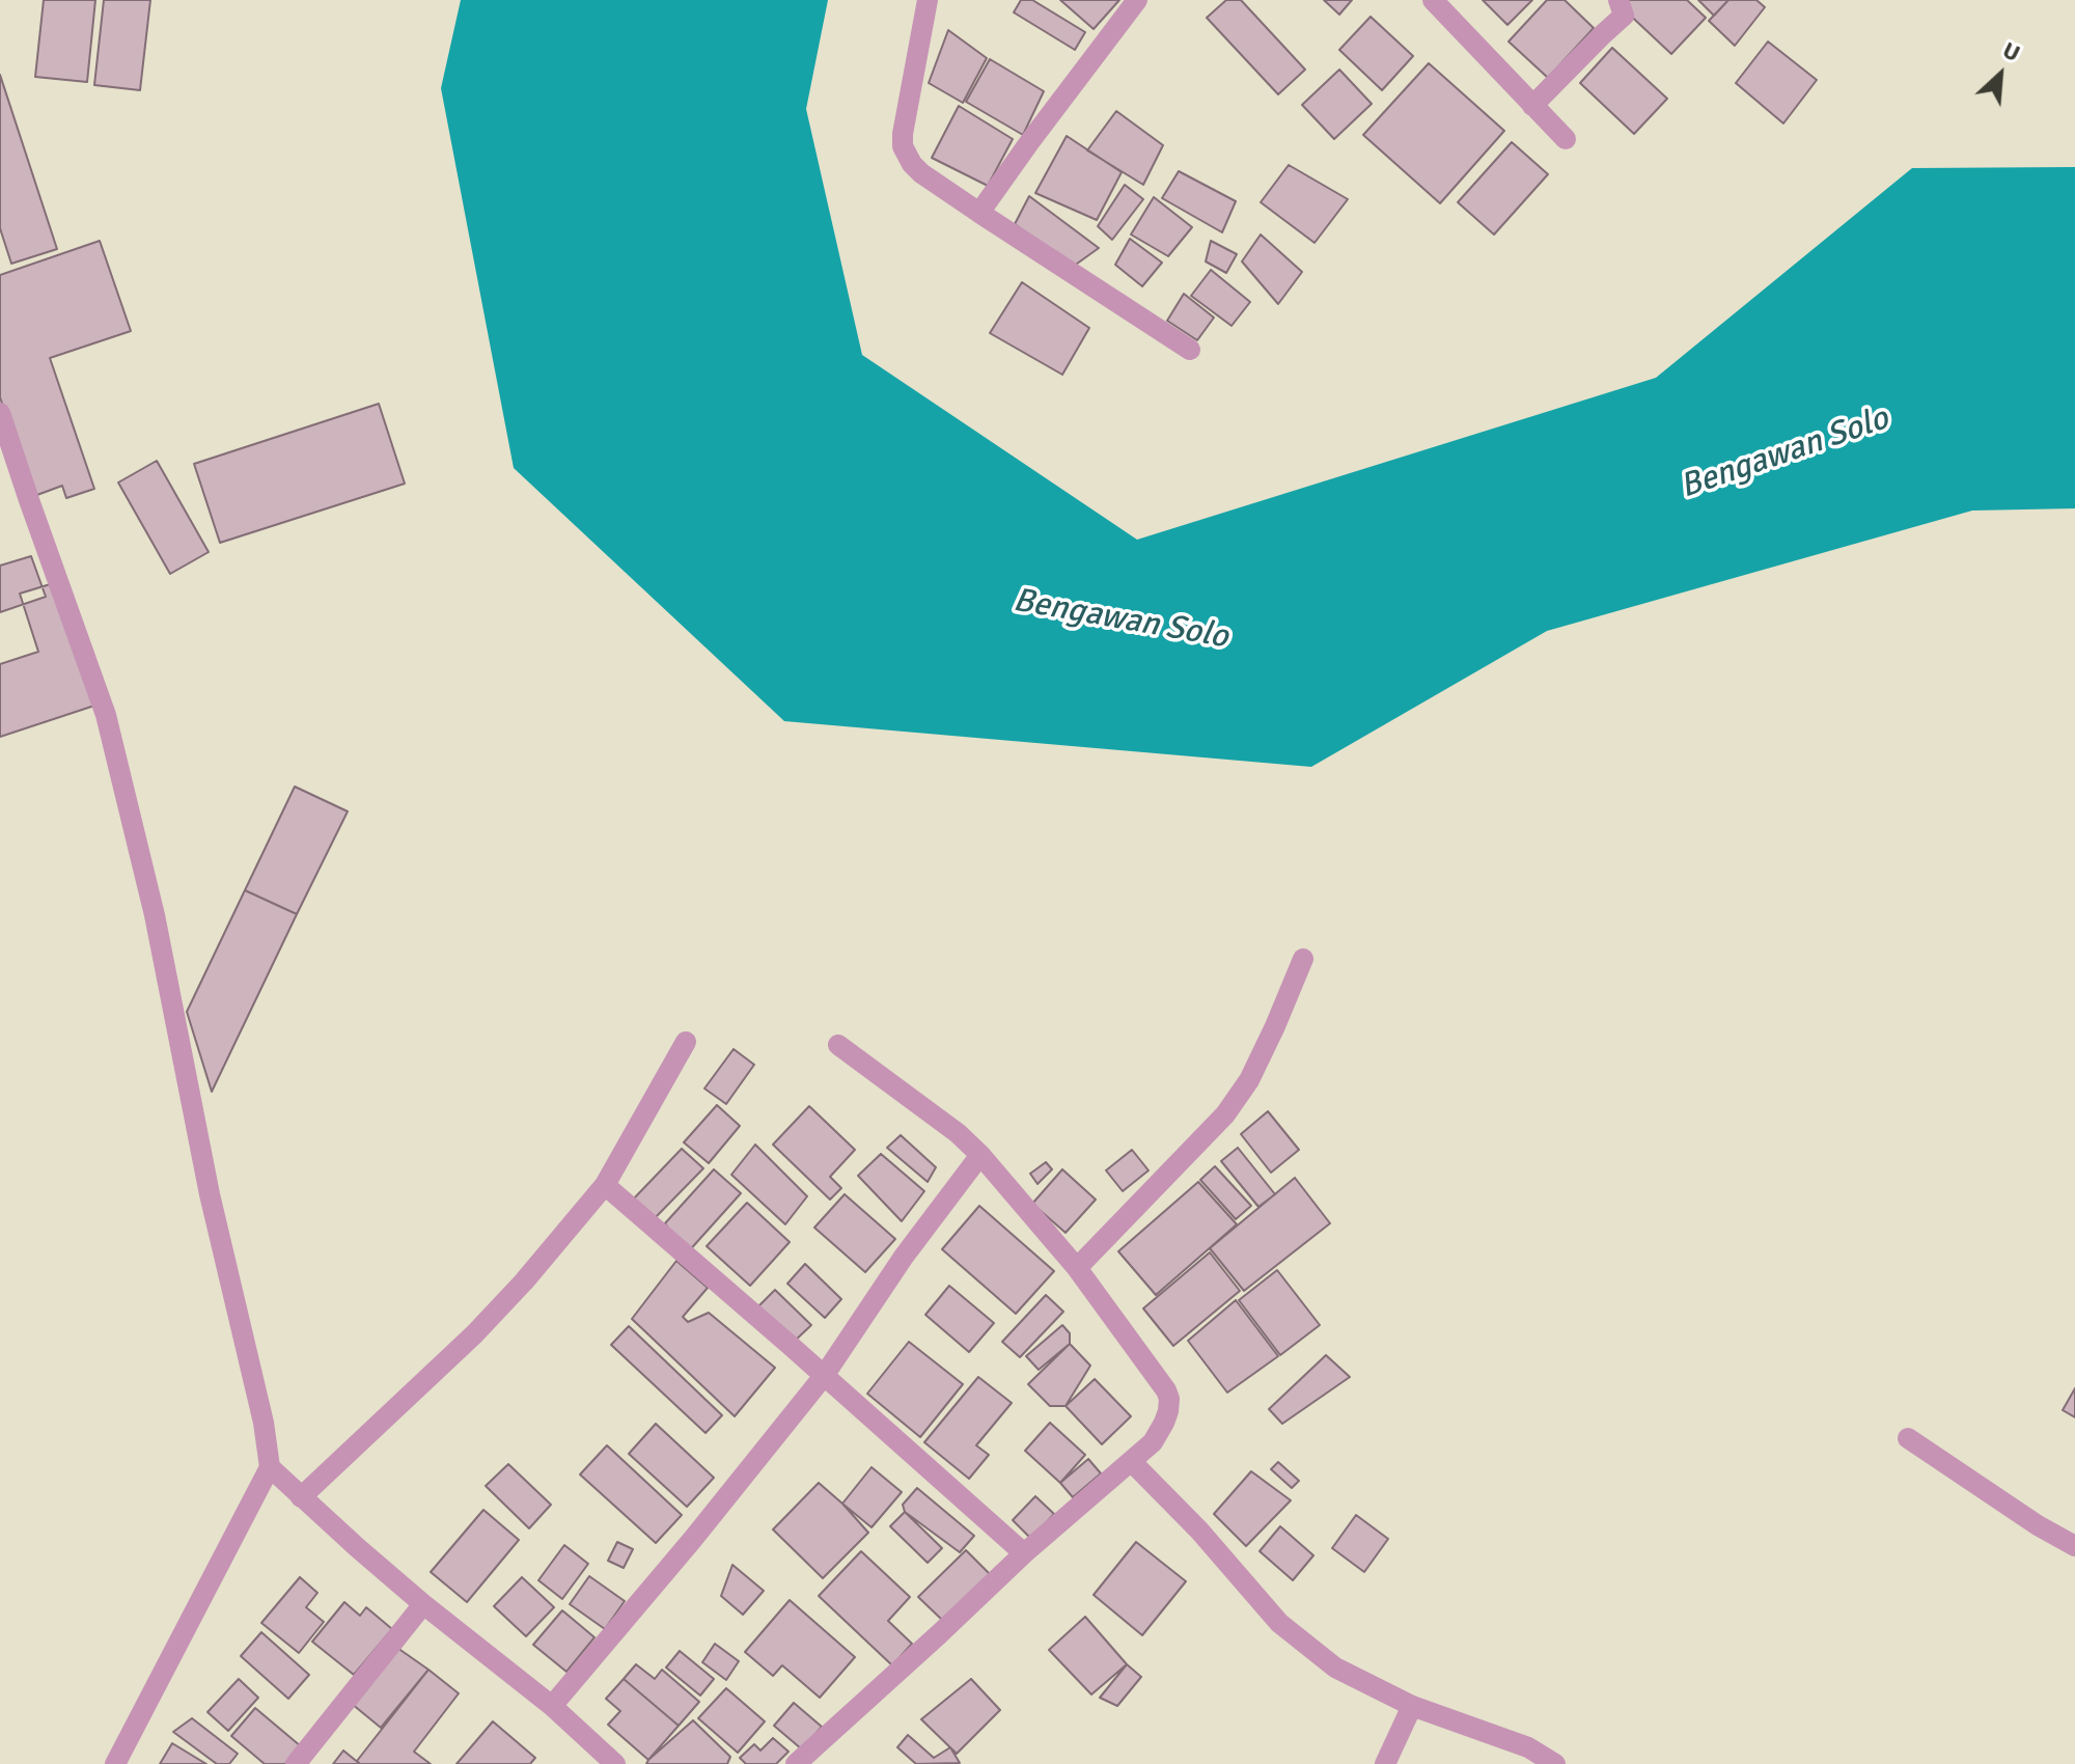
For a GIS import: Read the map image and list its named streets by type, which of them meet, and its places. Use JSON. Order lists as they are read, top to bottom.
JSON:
{
  "water": ["Bengawan Solo"],
  "north": "top right"
}
